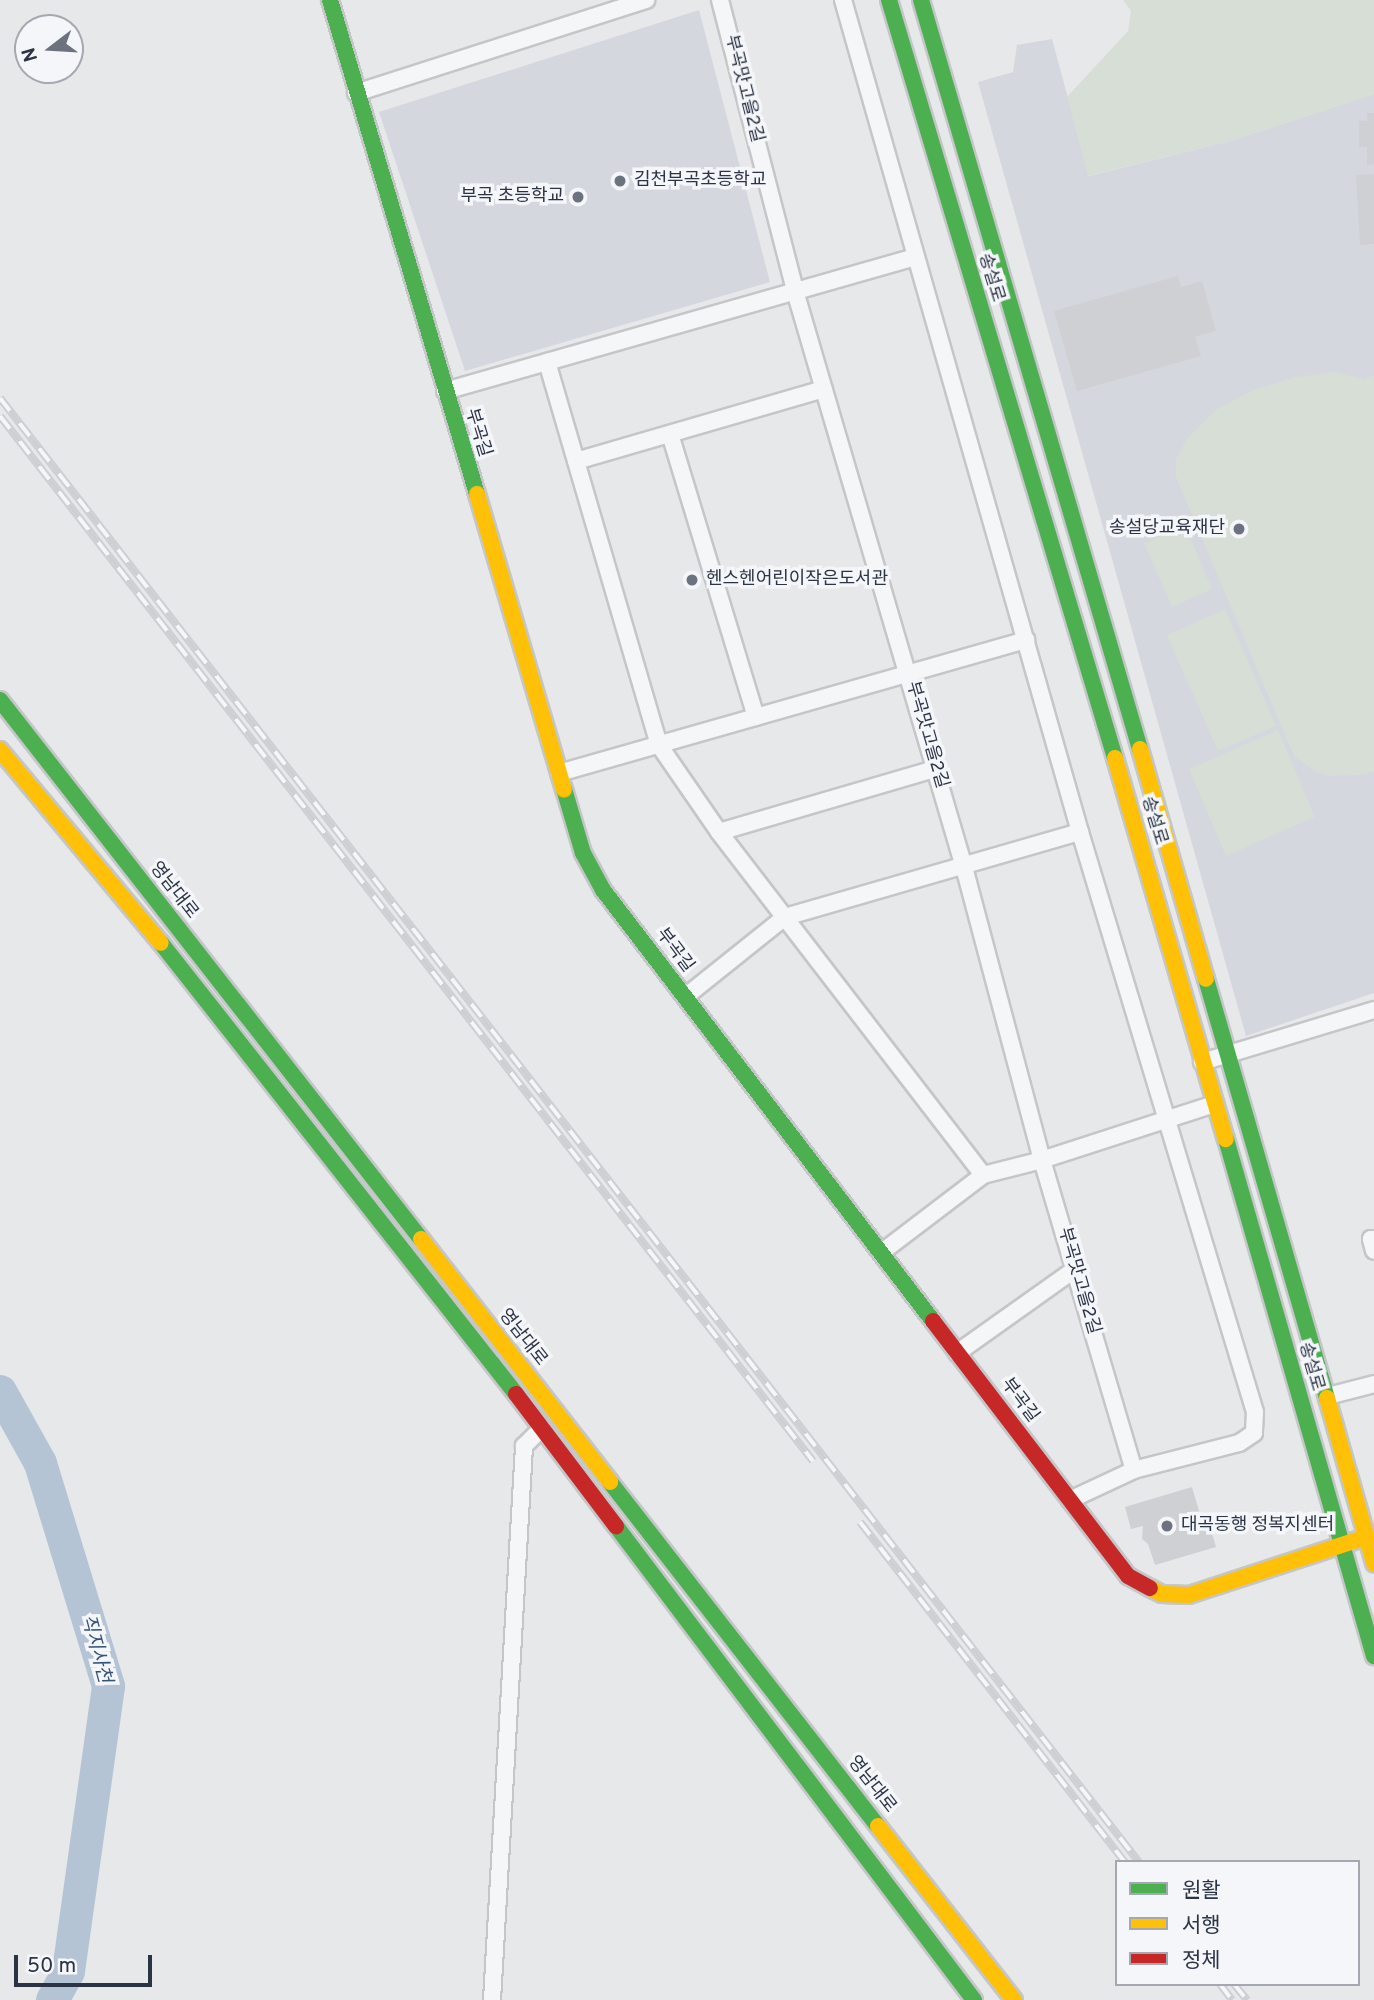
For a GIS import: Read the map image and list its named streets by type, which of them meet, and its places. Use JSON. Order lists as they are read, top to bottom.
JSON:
{
  "streets": {
    "street": [
      "부곡맛고을2길",
      "송설로",
      "부곡길",
      "영남대로"
    ]
  },
  "crossings": [
    ["송설로", "부곡길"]
  ],
  "water": ["직지사천"],
  "places": [
    "김천부곡초등학교",
    "부곡 초등학교",
    "송설당교육재단",
    "헨스헨어린이작은도서관",
    "대곡동행 정복지센터"
  ],
  "legend": ["원활", "서행", "정체"],
  "scale_bar": "50 m",
  "north": "left"
}
